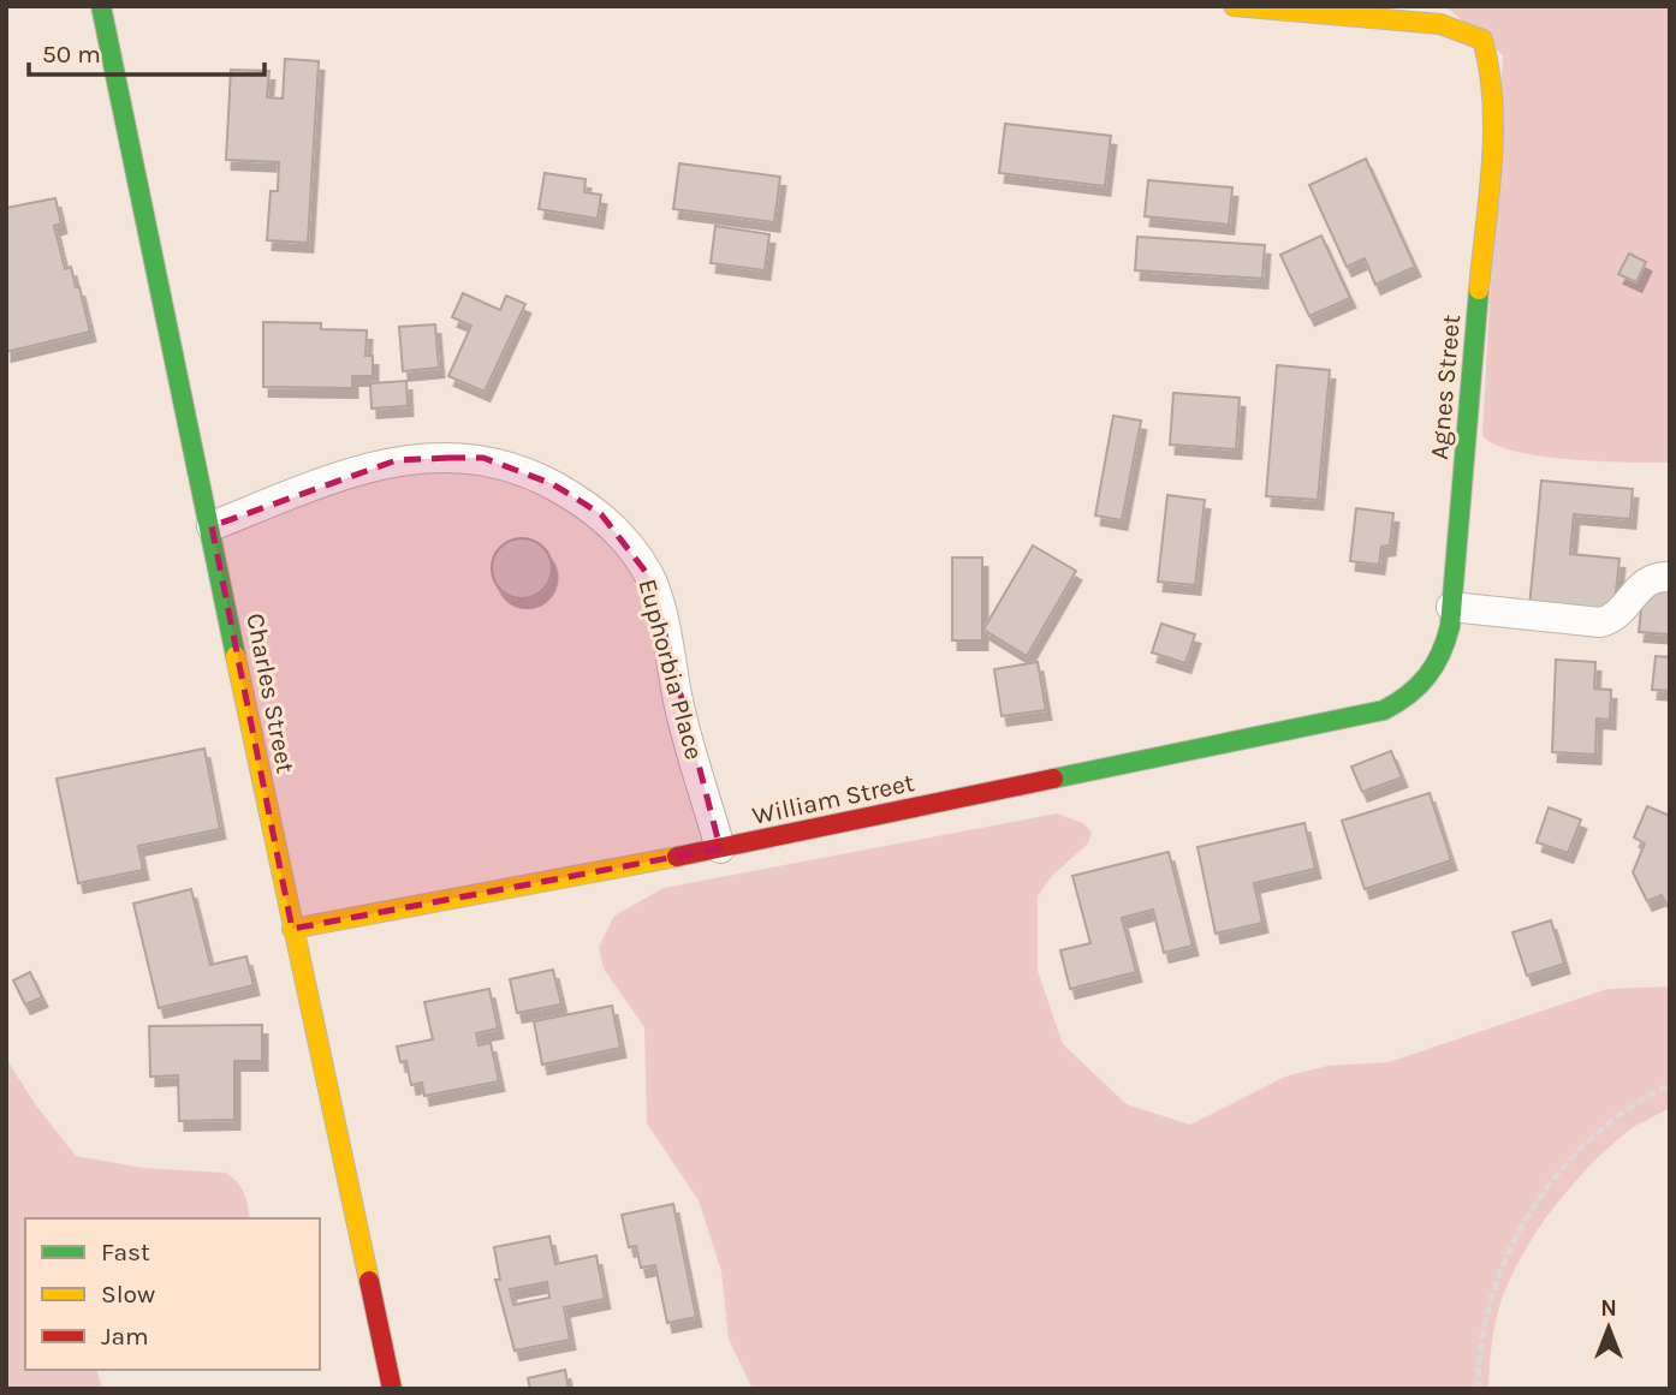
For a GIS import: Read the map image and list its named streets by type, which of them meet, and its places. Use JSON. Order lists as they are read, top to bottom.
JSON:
{
  "streets": {
    "street": [
      "Agnes Street",
      "Euphorbia Place",
      "Charles Street",
      "William Street"
    ]
  },
  "crossings": [
    ["Agnes Street", "William Street"],
    ["Euphorbia Place", "Charles Street"],
    ["Euphorbia Place", "William Street"],
    ["Charles Street", "William Street"]
  ],
  "legend": ["Fast", "Slow", "Jam"],
  "scale_bar": "50 m",
  "north": "top"
}
